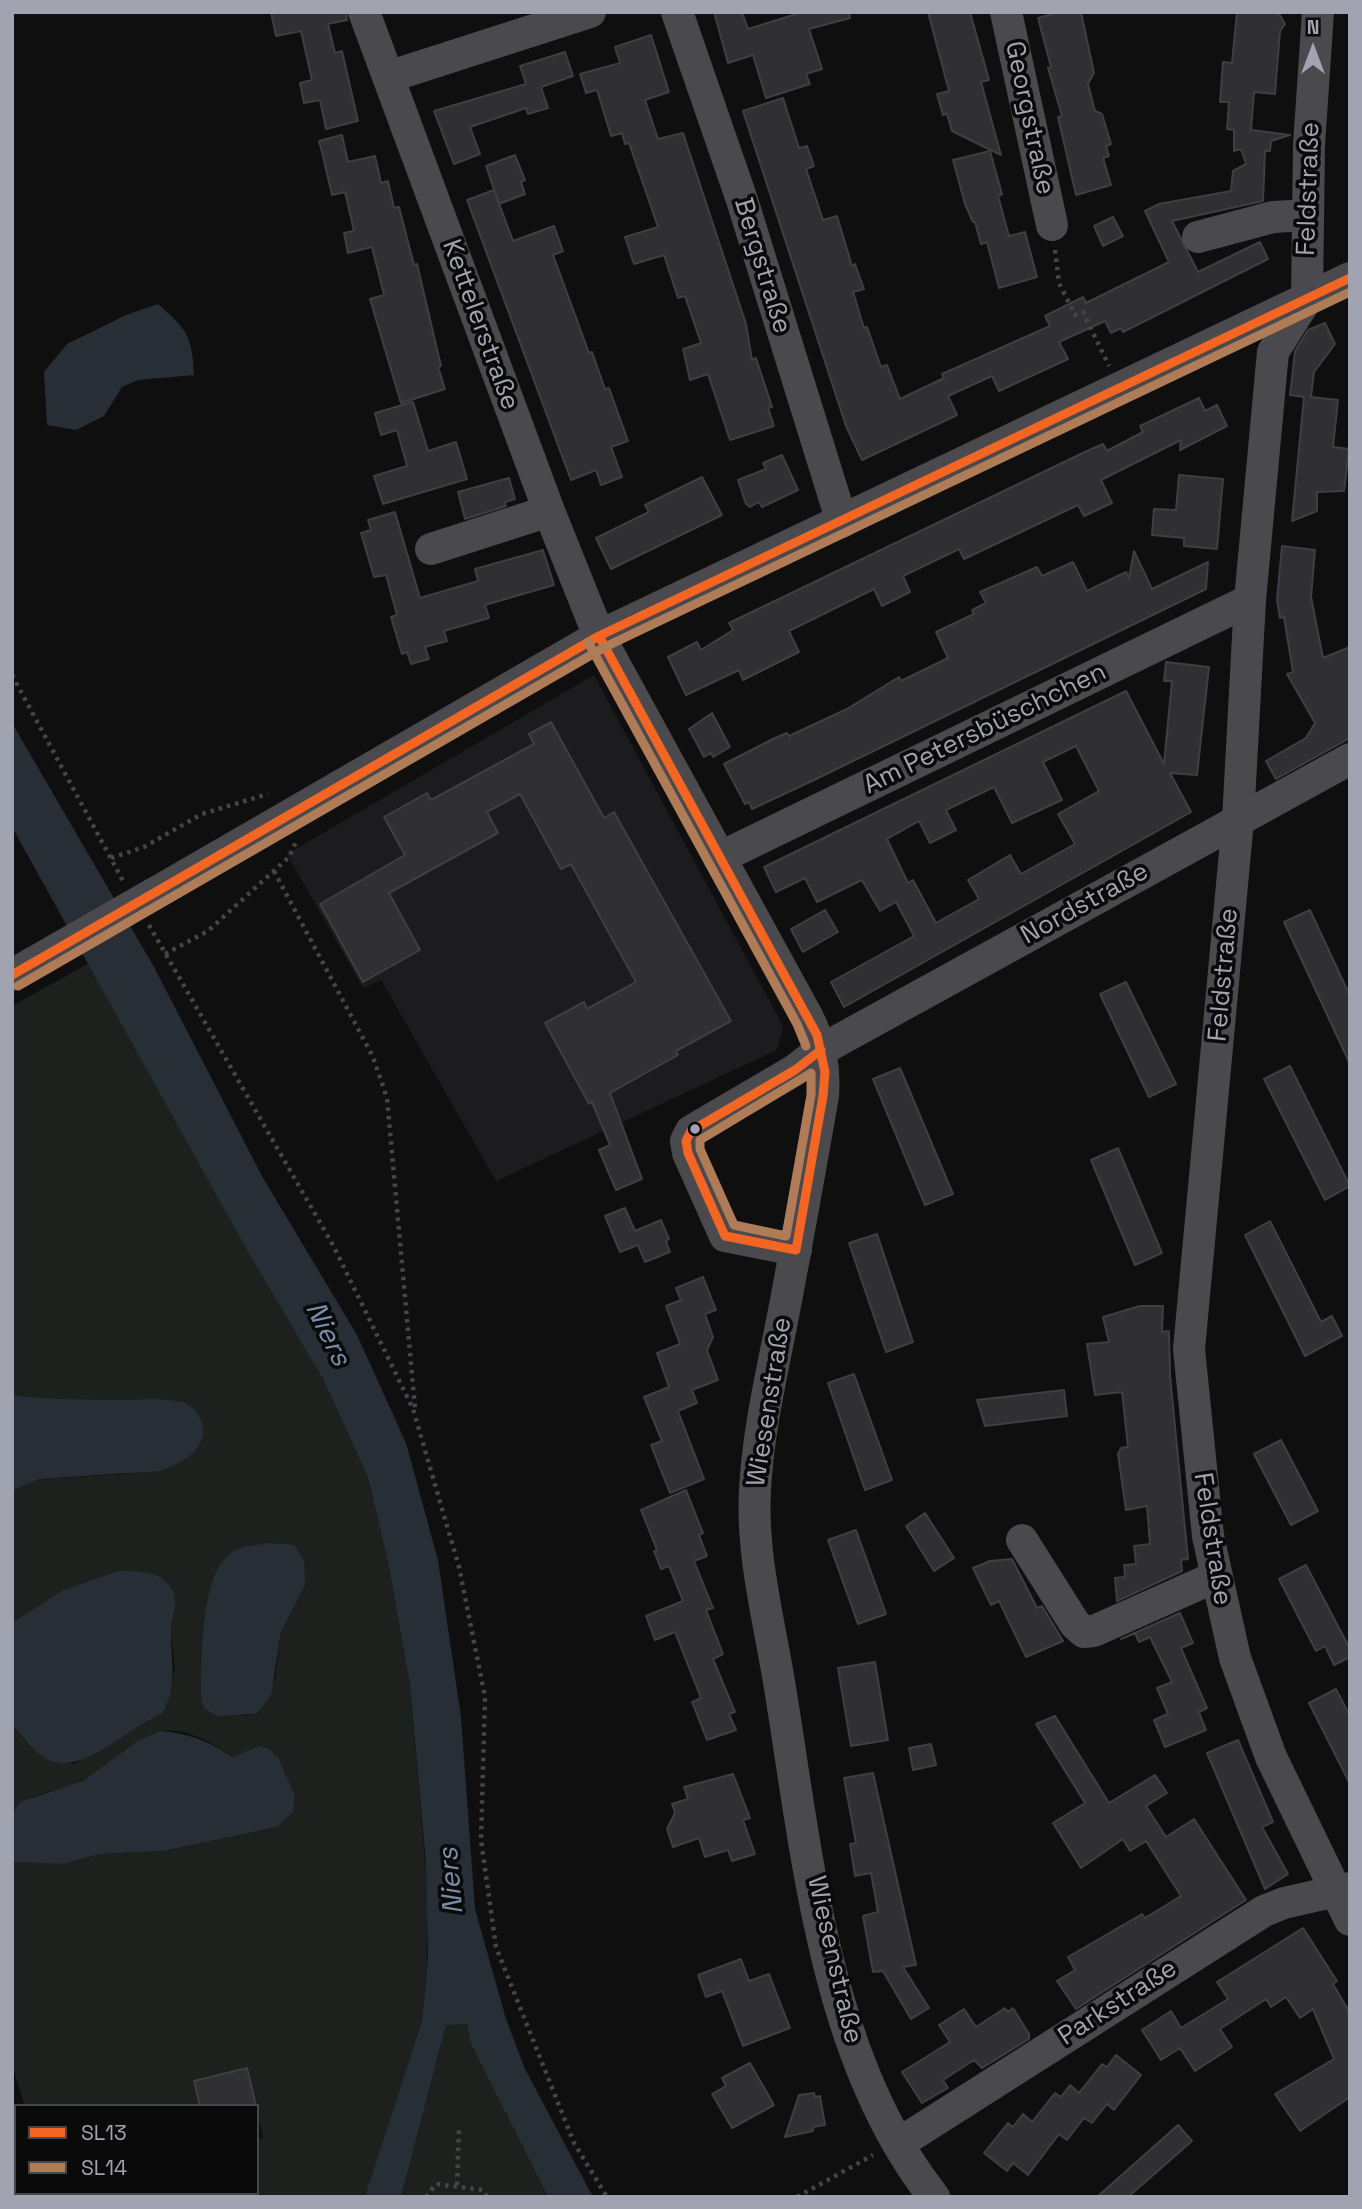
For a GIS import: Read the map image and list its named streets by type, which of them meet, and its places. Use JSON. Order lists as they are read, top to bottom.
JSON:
{
  "streets": {
    "street": [
      "Georgstraße",
      "Feldstraße",
      "Bergstraße",
      "Kettelerstraße",
      "Am Petersbüschchen",
      "Nordstraße",
      "Wiesenstraße",
      "Parkstraße"
    ]
  },
  "crossings": [
    ["Feldstraße", "Am Petersbüschchen"],
    ["Feldstraße", "Nordstraße"],
    ["Feldstraße", "Parkstraße"],
    ["Kettelerstraße", "Wiesenstraße"],
    ["Am Petersbüschchen", "Wiesenstraße"],
    ["Nordstraße", "Wiesenstraße"],
    ["Wiesenstraße", "Parkstraße"]
  ],
  "water": ["Niers"],
  "lines": ["transit line SL13", "transit line SL14"],
  "legend": ["SL13", "SL14"],
  "north": "top"
}
